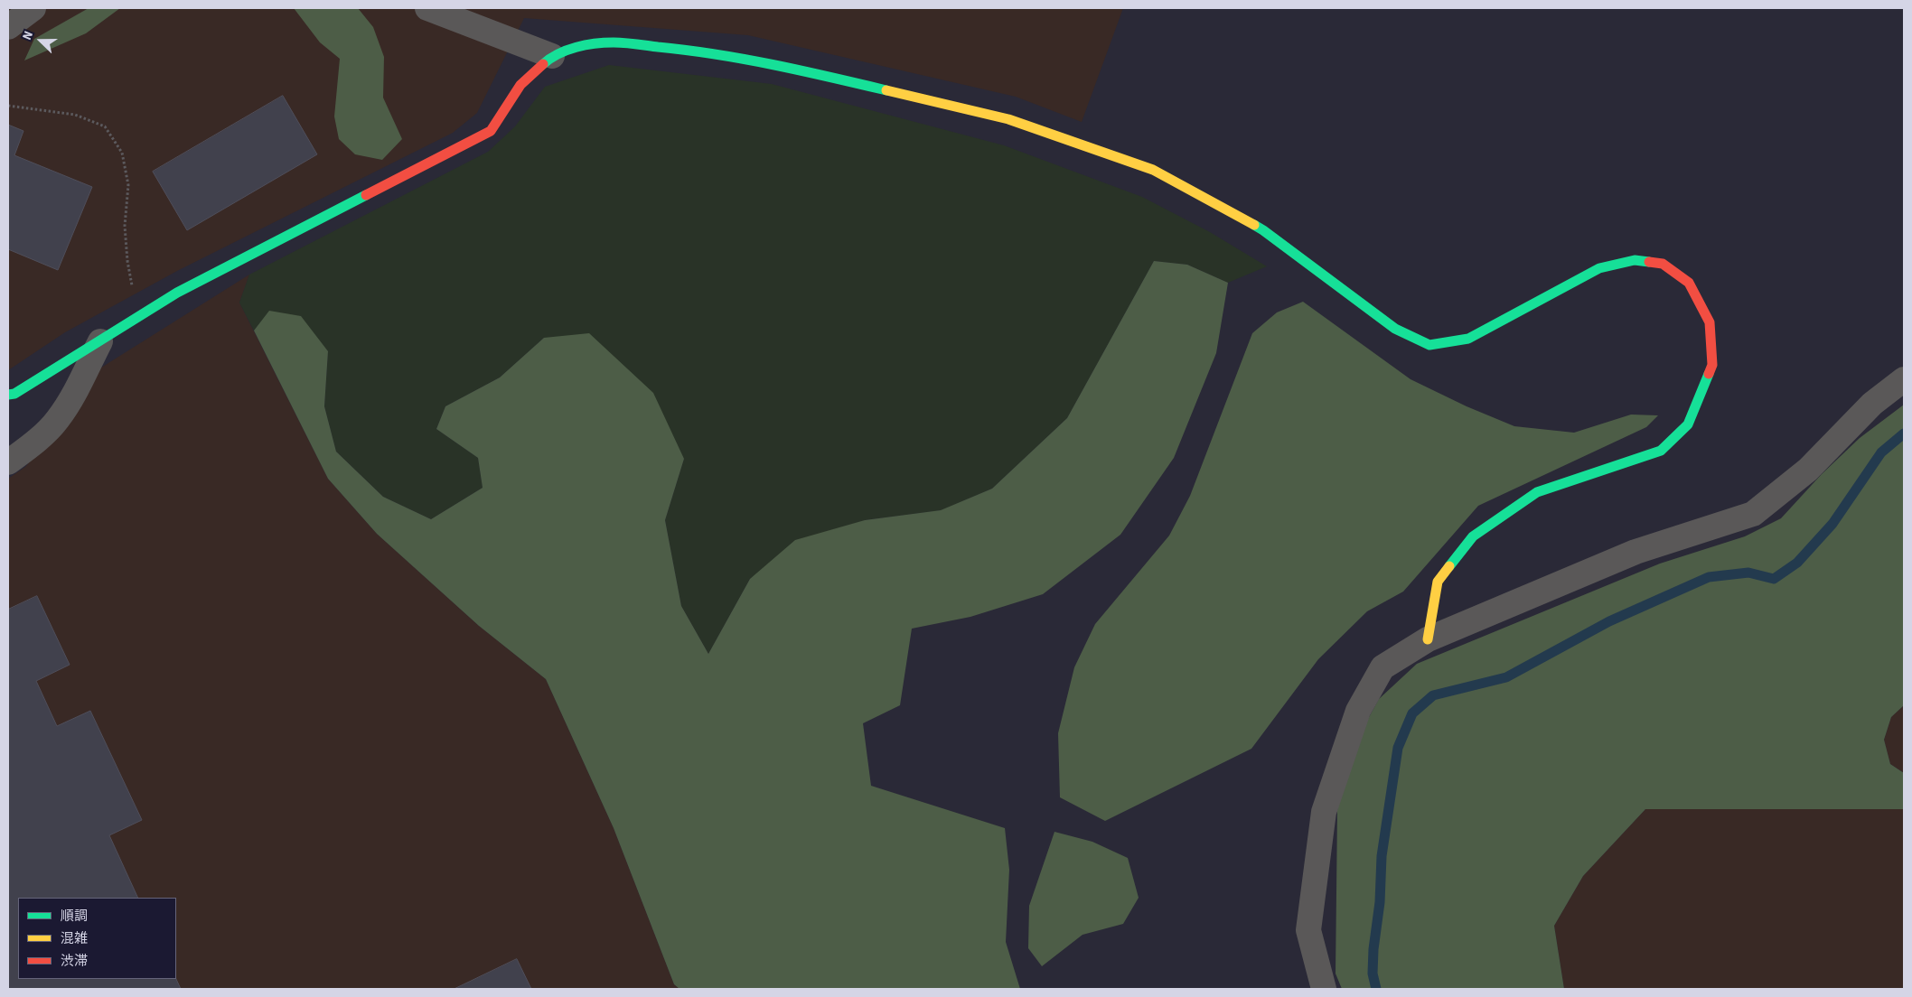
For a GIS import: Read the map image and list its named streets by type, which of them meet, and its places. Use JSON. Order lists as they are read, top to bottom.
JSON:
{
  "legend": ["順調", "混雑", "渋滞"],
  "north": "left"
}
